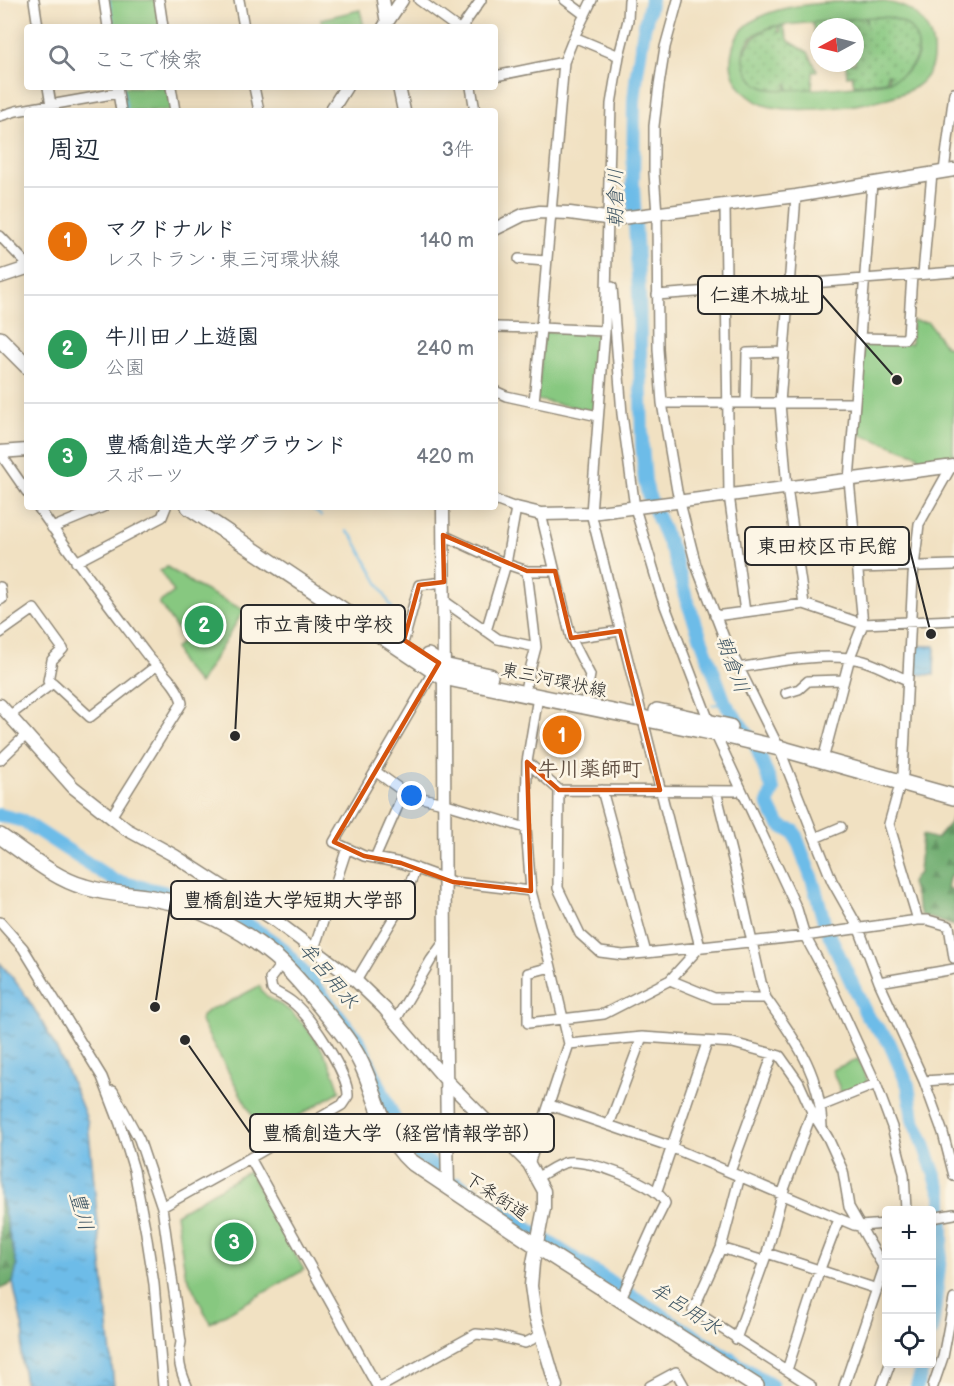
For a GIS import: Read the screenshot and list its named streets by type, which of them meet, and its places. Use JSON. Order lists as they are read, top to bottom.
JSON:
{
  "streets": {
    "main road": ["東三河環状線", "下条街道"]
  },
  "districts": ["牛川薬師町"],
  "water": ["朝倉川", "牟呂用水", "豊川"],
  "places": [
    "仁連木城址",
    "東田校区市民館",
    "市立青陵中学校",
    "豊橋創造大学短期大学部",
    "豊橋創造大学（経営情報学部）"
  ],
  "north": "left",
  "page": {
    "search": "ここで検索",
    "heading": ["周辺", "3件"],
    "list": [
      {
        "mark": "1",
        "name": "マクドナルド",
        "note": "レストラン · 東三河環状線",
        "value": "140 m"
      },
      {
        "mark": "2",
        "name": "牛川田ノ上遊園",
        "note": "公園",
        "value": "240 m"
      },
      {
        "mark": "3",
        "name": "豊橋創造大学グラウンド",
        "note": "スポーツ",
        "value": "420 m"
      }
    ],
    "pins": ["2", "1", "3"],
    "map_buttons": ["+", "−"]
  }
}
